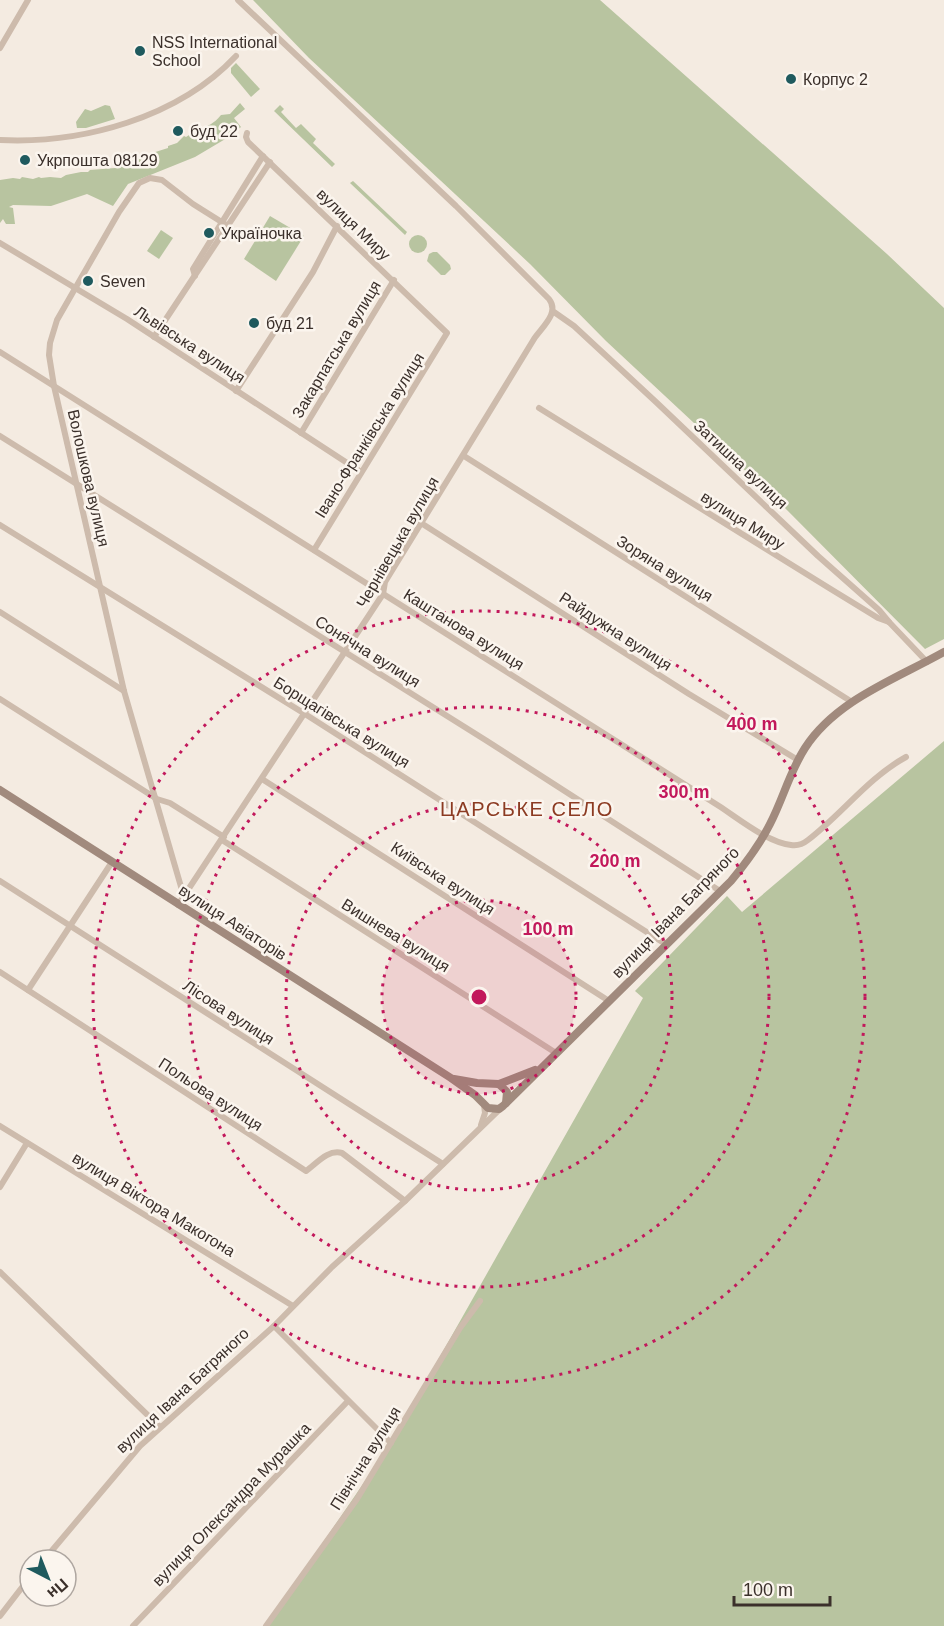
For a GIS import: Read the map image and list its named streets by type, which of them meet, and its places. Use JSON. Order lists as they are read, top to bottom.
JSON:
{
  "streets": {
    "main road": ["вулиця Івана Багряного", "вулиця Авіаторів"],
    "street": [
      "вулиця Миру",
      "Львівська вулиця",
      "Закарпатська вулиця",
      "Івано-Франківська вулиця",
      "Затишна вулиця",
      "Волошкова вулиця",
      "Чернівецька вулиця",
      "Зоряна вулиця",
      "Каштанова вулиця",
      "Райдужна вулиця",
      "Сонячна вулиця",
      "Борщагівська вулиця",
      "Київська вулиця",
      "Вишнева вулиця",
      "Лісова вулиця",
      "Польова вулиця",
      "вулиця Віктора Макогона",
      "Північна вулиця",
      "вулиця Олександра Мурашка"
    ]
  },
  "crossings": [
    ["вулиця Миру", "Закарпатська вулиця"],
    ["вулиця Миру", "Івано-Франківська вулиця"],
    ["вулиця Миру", "Затишна вулиця"],
    ["вулиця Миру", "вулиця Івана Багряного"],
    ["Львівська вулиця", "Закарпатська вулиця"],
    ["Львівська вулиця", "Івано-Франківська вулиця"],
    ["Львівська вулиця", "Волошкова вулиця"],
    ["Івано-Франківська вулиця", "Каштанова вулиця"],
    ["Затишна вулиця", "Чернівецька вулиця"],
    ["Волошкова вулиця", "Чернівецька вулиця"],
    ["Волошкова вулиця", "Каштанова вулиця"],
    ["Волошкова вулиця", "Сонячна вулиця"],
    ["Волошкова вулиця", "Борщагівська вулиця"],
    ["Волошкова вулиця", "Вишнева вулиця"],
    ["Чернівецька вулиця", "Зоряна вулиця"],
    ["Чернівецька вулиця", "Каштанова вулиця"],
    ["Чернівецька вулиця", "Райдужна вулиця"],
    ["Чернівецька вулиця", "Сонячна вулиця"],
    ["Чернівецька вулиця", "Борщагівська вулиця"],
    ["Чернівецька вулиця", "Київська вулиця"],
    ["Чернівецька вулиця", "вулиця Авіаторів"],
    ["Чернівецька вулиця", "Вишнева вулиця"],
    ["Зоряна вулиця", "вулиця Івана Багряного"],
    ["Каштанова вулиця", "вулиця Івана Багряного"],
    ["Райдужна вулиця", "вулиця Івана Багряного"],
    ["Сонячна вулиця", "вулиця Івана Багряного"],
    ["Борщагівська вулиця", "вулиця Івана Багряного"],
    ["Київська вулиця", "вулиця Івана Багряного"],
    ["вулиця Івана Багряного", "вулиця Авіаторів"],
    ["вулиця Івана Багряного", "Вишнева вулиця"],
    ["вулиця Івана Багряного", "Лісова вулиця"],
    ["вулиця Івана Багряного", "Польова вулиця"],
    ["вулиця Івана Багряного", "вулиця Віктора Макогона"],
    ["вулиця Івана Багряного", "Північна вулиця"],
    ["вулиця Івана Багряного", "вулиця Олександра Мурашка"]
  ],
  "districts": ["ЦАРСЬКЕ СЕЛО"],
  "places": [
    "NSS International School",
    "Корпус 2",
    "буд 22",
    "Укрпошта 08129",
    "Україночка",
    "Seven",
    "буд 21"
  ],
  "scale_bar": "100 m",
  "north": "bottom right",
  "rings": [
    "400 m",
    "300 m",
    "200 m",
    "100 m"
  ]
}
